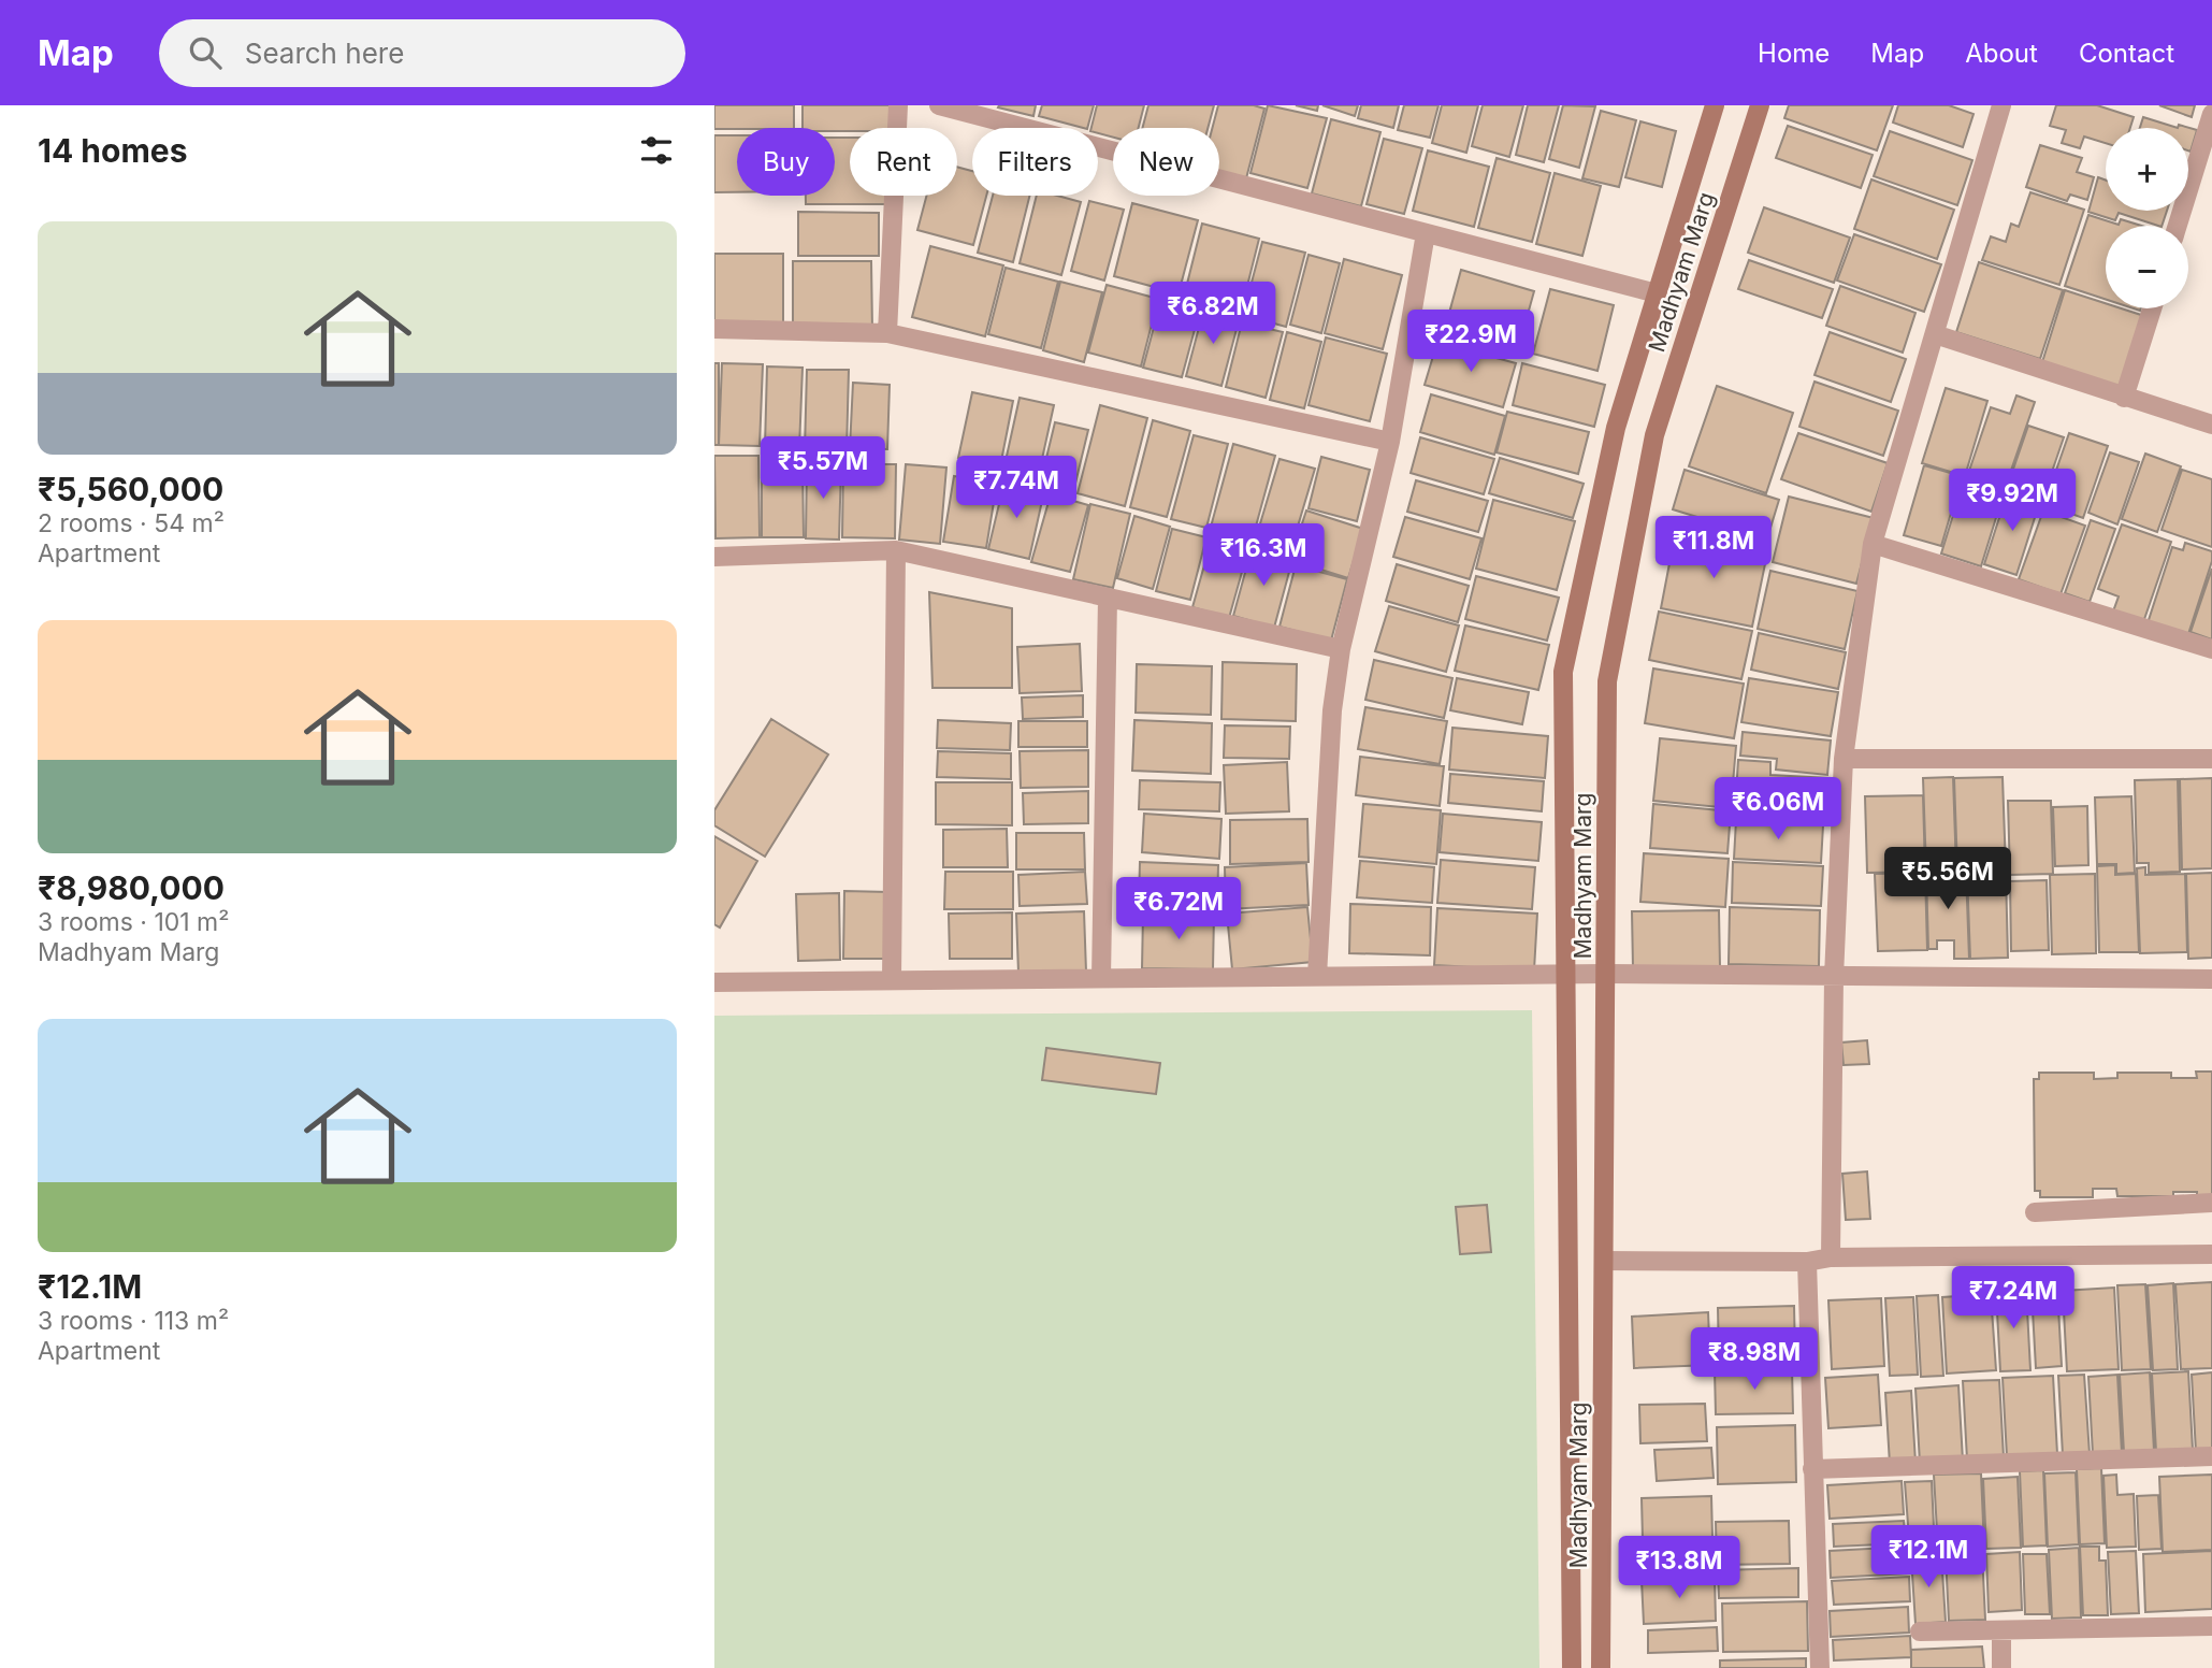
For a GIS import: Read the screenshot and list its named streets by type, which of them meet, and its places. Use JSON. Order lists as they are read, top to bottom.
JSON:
{
  "streets": {
    "street": ["Madhyam Marg"]
  },
  "page": {
    "header": "Map",
    "search": "Search here",
    "nav": [
      "Home",
      "Map",
      "About",
      "Contact"
    ],
    "heading": "14 homes",
    "map_buttons": ["+", "−"],
    "chip": [
      "Buy",
      "Rent",
      "Filters",
      "New"
    ],
    "list": [
      {
        "name": "₹5,560,000",
        "note": "2 rooms · 54 m² · Apartment"
      },
      {
        "name": "₹8,980,000",
        "note": "3 rooms · 101 m² · Madhyam Marg"
      },
      {
        "name": "₹12.1M",
        "note": "3 rooms · 113 m² · Apartment"
      }
    ],
    "price": [
      "₹6.82M",
      "₹22.9M",
      "₹5.57M",
      "₹7.74M",
      "₹9.92M",
      "₹11.8M",
      "₹16.3M",
      "₹6.06M",
      "₹5.56M",
      "₹6.72M",
      "₹7.24M",
      "₹8.98M",
      "₹12.1M",
      "₹13.8M"
    ]
  }
}
